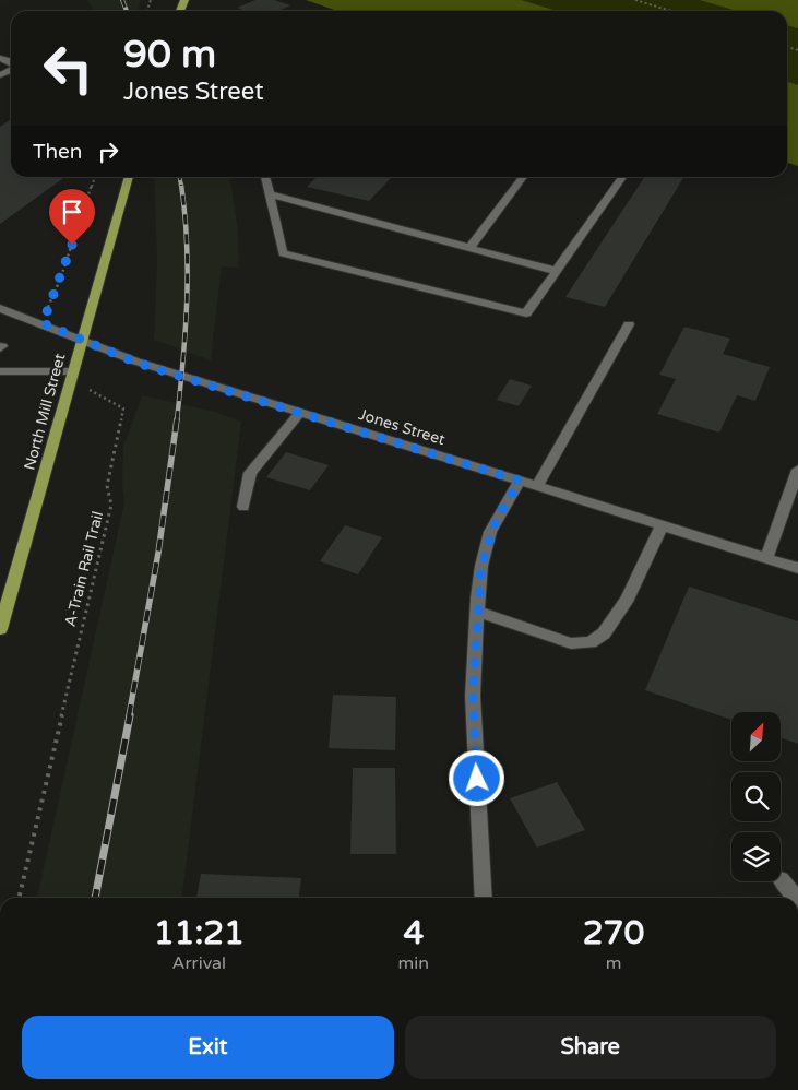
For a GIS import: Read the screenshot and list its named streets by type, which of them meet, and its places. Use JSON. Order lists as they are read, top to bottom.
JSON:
{
  "streets": {
    "main road": ["North Mill Street"],
    "street": ["Jones Street"],
    "path": ["A-Train Rail Trail"]
  },
  "crossings": [
    ["North Mill Street", "Jones Street"],
    ["North Mill Street", "A-Train Rail Trail"]
  ],
  "north": "top right",
  "page": {
    "turn": ["90 m", "Jones Street"],
    "then": "Then",
    "eta": [
      "11:21",
      "Arrival",
      "4",
      "min",
      "270",
      "m"
    ],
    "buttons": ["Exit", "Share"]
  }
}
